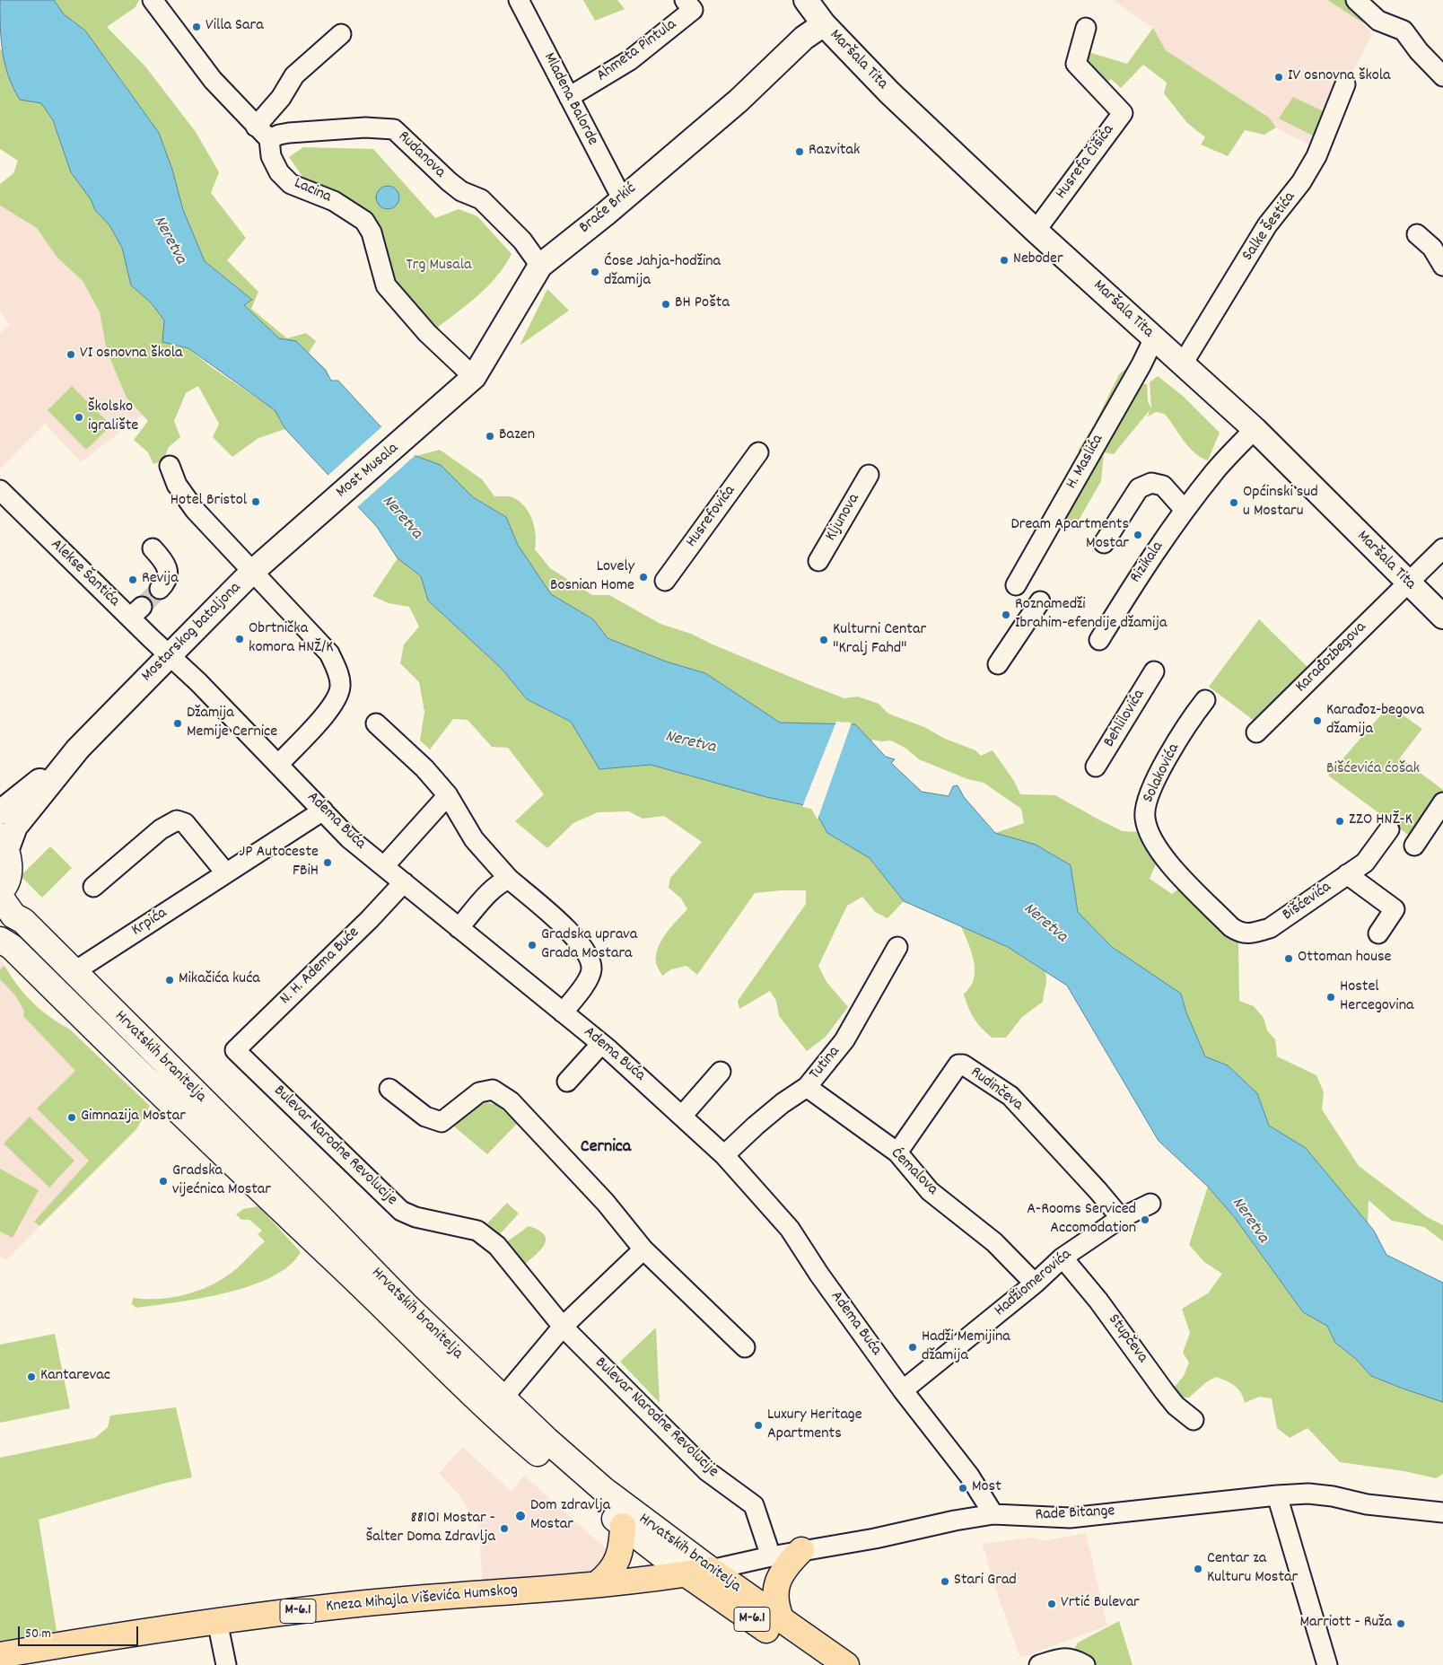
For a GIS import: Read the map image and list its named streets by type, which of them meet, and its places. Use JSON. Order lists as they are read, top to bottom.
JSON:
{
  "streets": {
    "main road": ["Hrvatskih branitelja", "Kneza Mihajla Viševića Humskog", "M-6.1"],
    "street": [
      "Ahmeta Pintula",
      "Maršala Tita",
      "Mladena Balorde",
      "Rudanova",
      "Husrefa Čišića",
      "Lacina",
      "Braće Brkić",
      "Salke Šestića",
      "H. Maslića",
      "Most Musala",
      "Husrefovića",
      "Kljunova",
      "Rizikala",
      "Alekse Šantića",
      "Mostarskog bataljona",
      "Karađozbegova",
      "Behlilovića",
      "Solakovića",
      "Adema Buća",
      "Bišćevića",
      "Krpića",
      "N. H. Adema Buće",
      "Tutina",
      "Rudinčeva",
      "Bulevar Narodne Revolucije",
      "Ćemalova",
      "Hadžiomerovića",
      "Stupčeva",
      "Rade Bitange"
    ]
  },
  "crossings": [
    ["Ahmeta Pintula", "Mladena Balorde"],
    ["Maršala Tita", "Husrefa Čišića"],
    ["Maršala Tita", "Braće Brkić"],
    ["Maršala Tita", "Salke Šestića"],
    ["Maršala Tita", "H. Maslića"],
    ["Maršala Tita", "Rizikala"],
    ["Maršala Tita", "Karađozbegova"],
    ["Mladena Balorde", "Braće Brkić"],
    ["Rudanova", "Lacina"],
    ["Rudanova", "Braće Brkić"],
    ["Lacina", "Braće Brkić"],
    ["Braće Brkić", "Most Musala"],
    ["Most Musala", "Mostarskog bataljona"],
    ["Alekse Šantića", "Mostarskog bataljona"],
    ["Alekse Šantića", "Adema Buća"],
    ["Mostarskog bataljona", "Adema Buća"],
    ["Solakovića", "Bišćevića"],
    ["Adema Buća", "Krpića"],
    ["Adema Buća", "N. H. Adema Buće"],
    ["Adema Buća", "Tutina"],
    ["Adema Buća", "Hadžiomerovića"],
    ["Adema Buća", "Rade Bitange"],
    ["Krpića", "Hrvatskih branitelja"],
    ["N. H. Adema Buće", "Bulevar Narodne Revolucije"],
    ["Hrvatskih branitelja", "Rade Bitange"],
    ["Hrvatskih branitelja", "Kneza Mihajla Viševića Humskog"],
    ["Tutina", "Ćemalova"],
    ["Rudinčeva", "Ćemalova"],
    ["Rudinčeva", "Hadžiomerovića"],
    ["Bulevar Narodne Revolucije", "Rade Bitange"],
    ["Ćemalova", "Hadžiomerovića"],
    ["Hadžiomerovića", "Stupčeva"],
    ["Rade Bitange", "Kneza Mihajla Viševića Humskog"],
    ["Kneza Mihajla Viševića Humskog", "M-6.1"]
  ],
  "districts": ["Cernica"],
  "water": ["Neretva"],
  "parks": ["Trg Musala", "Bišćevića ćošak"],
  "places": [
    "Villa Sara",
    "IV osnovna škola",
    "Razvitak",
    "Neboder",
    "Ćose Jahja-hodžina džamija",
    "BH Pošta",
    "VI osnovna škola",
    "Školsko igralište",
    "Bazen",
    "Hotel Bristol",
    "Općinski sud u Mostaru",
    "Dream Apartments Mostar",
    "Lovely Bosnian Home",
    "Revija",
    "Roznamedži Ibrahim-efendije džamija",
    "Obrtnička komora HNŽ/K",
    "Kulturni Centar \"Kralj Fahd\"",
    "Karađoz-begova džamija",
    "Džamija Memije Cernice",
    "ZZO HNŽ-K",
    "JP Autoceste FBiH",
    "Gradska uprava Grada Mostara",
    "Ottoman house",
    "Mikačića kuća",
    "Hostel Hercegovina",
    "Gimnazija Mostar",
    "Gradska vijećnica Mostar",
    "A-Rooms Serviced Accomodation",
    "Hadži Memijina džamija",
    "Kantarevac",
    "Luxury Heritage Apartments",
    "Most",
    "Dom zdravlja Mostar",
    "88101 Mostar - Šalter Doma Zdravlja",
    "Centar za Kulturu Mostar",
    "Stari Grad",
    "Vrtić Bulevar",
    "Marriott - Ruža"
  ],
  "scale_bar": "50 m"
}
